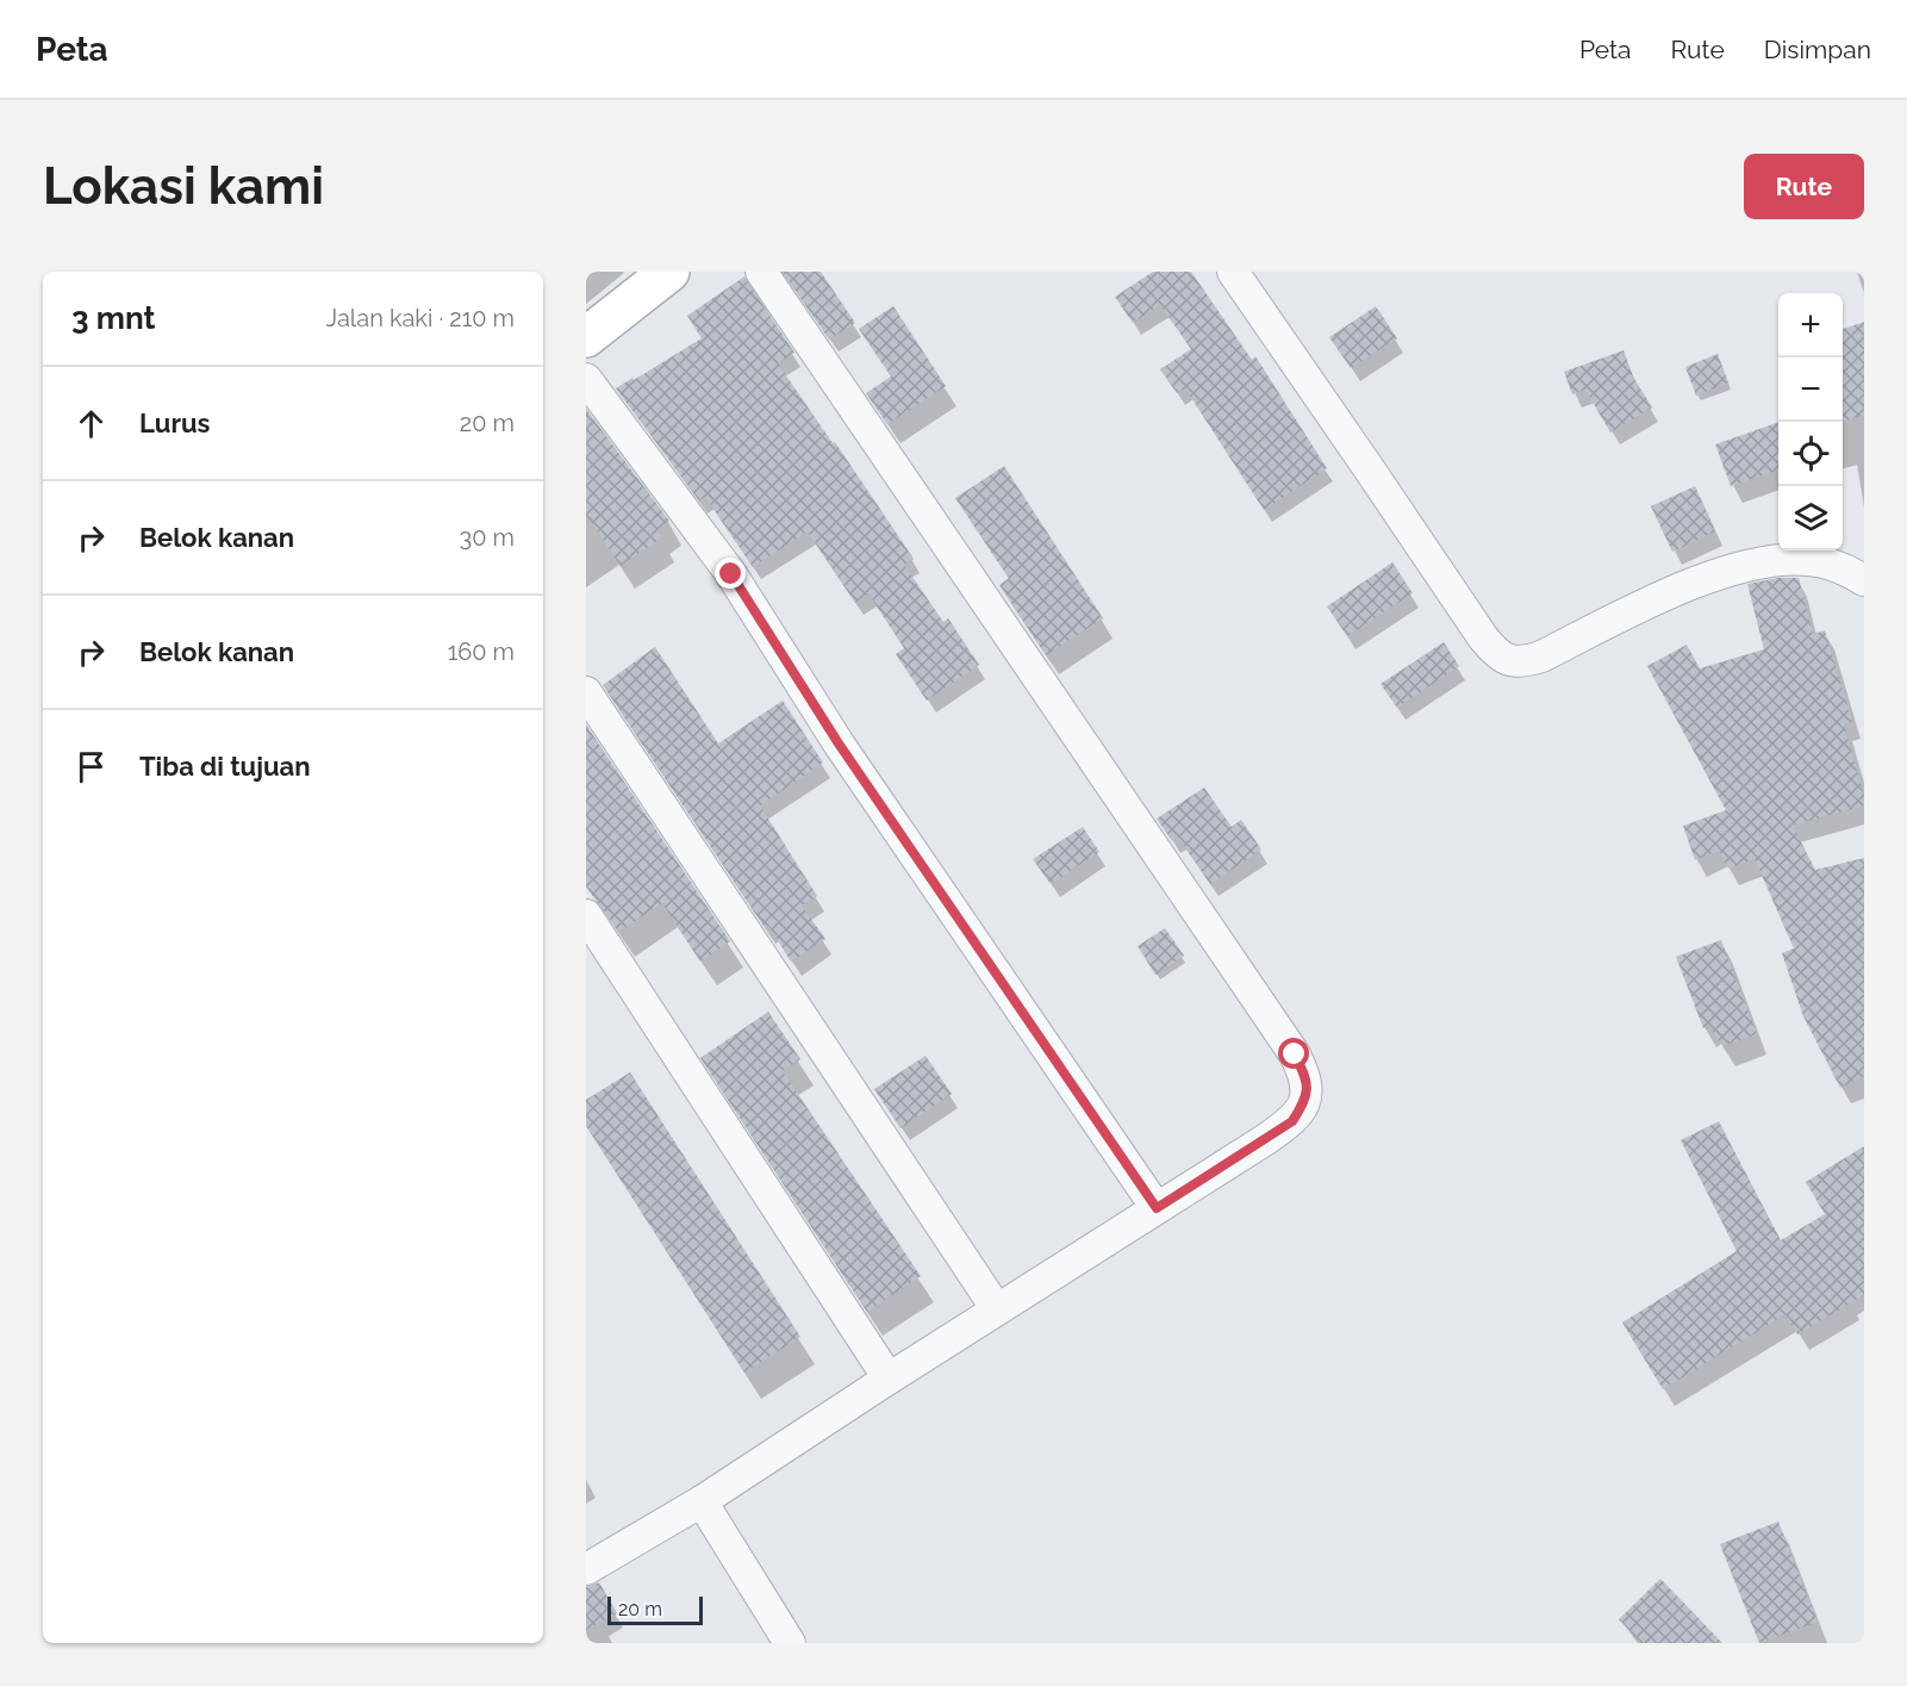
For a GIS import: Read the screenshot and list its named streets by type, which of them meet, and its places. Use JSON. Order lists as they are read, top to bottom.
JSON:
{
  "scale_bar": "20 m",
  "page": {
    "header": "Peta",
    "nav": ["Peta", "Rute", "Disimpan"],
    "buttons": "Rute",
    "title": "Lokasi kami",
    "heading": ["3 mnt", "Jalan kaki · 210 m"],
    "map_buttons": ["+", "−"],
    "list": [
      ["Lurus", "20 m"],
      ["Belok kanan", "30 m"],
      ["Belok kanan", "160 m"],
      "Tiba di tujuan"
    ],
    "scale": "20 m"
  }
}
